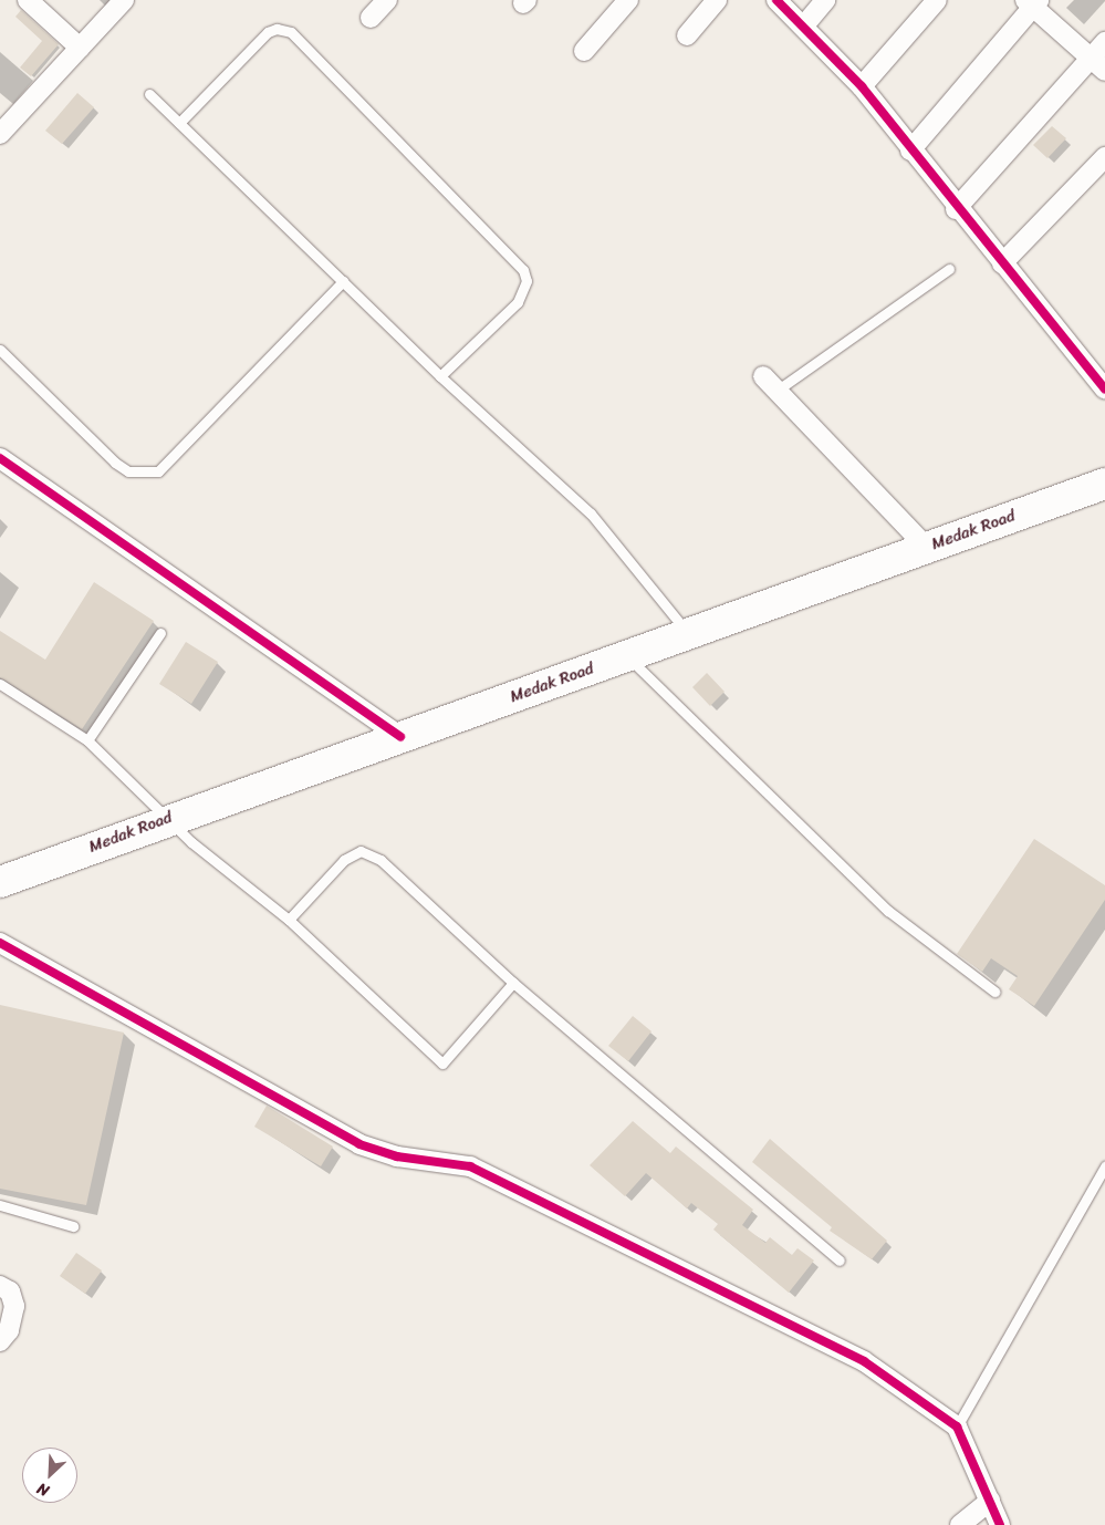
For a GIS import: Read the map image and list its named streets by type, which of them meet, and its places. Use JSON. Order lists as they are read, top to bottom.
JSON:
{
  "streets": {
    "main road": ["Medak Road"]
  },
  "north": "bottom left"
}
